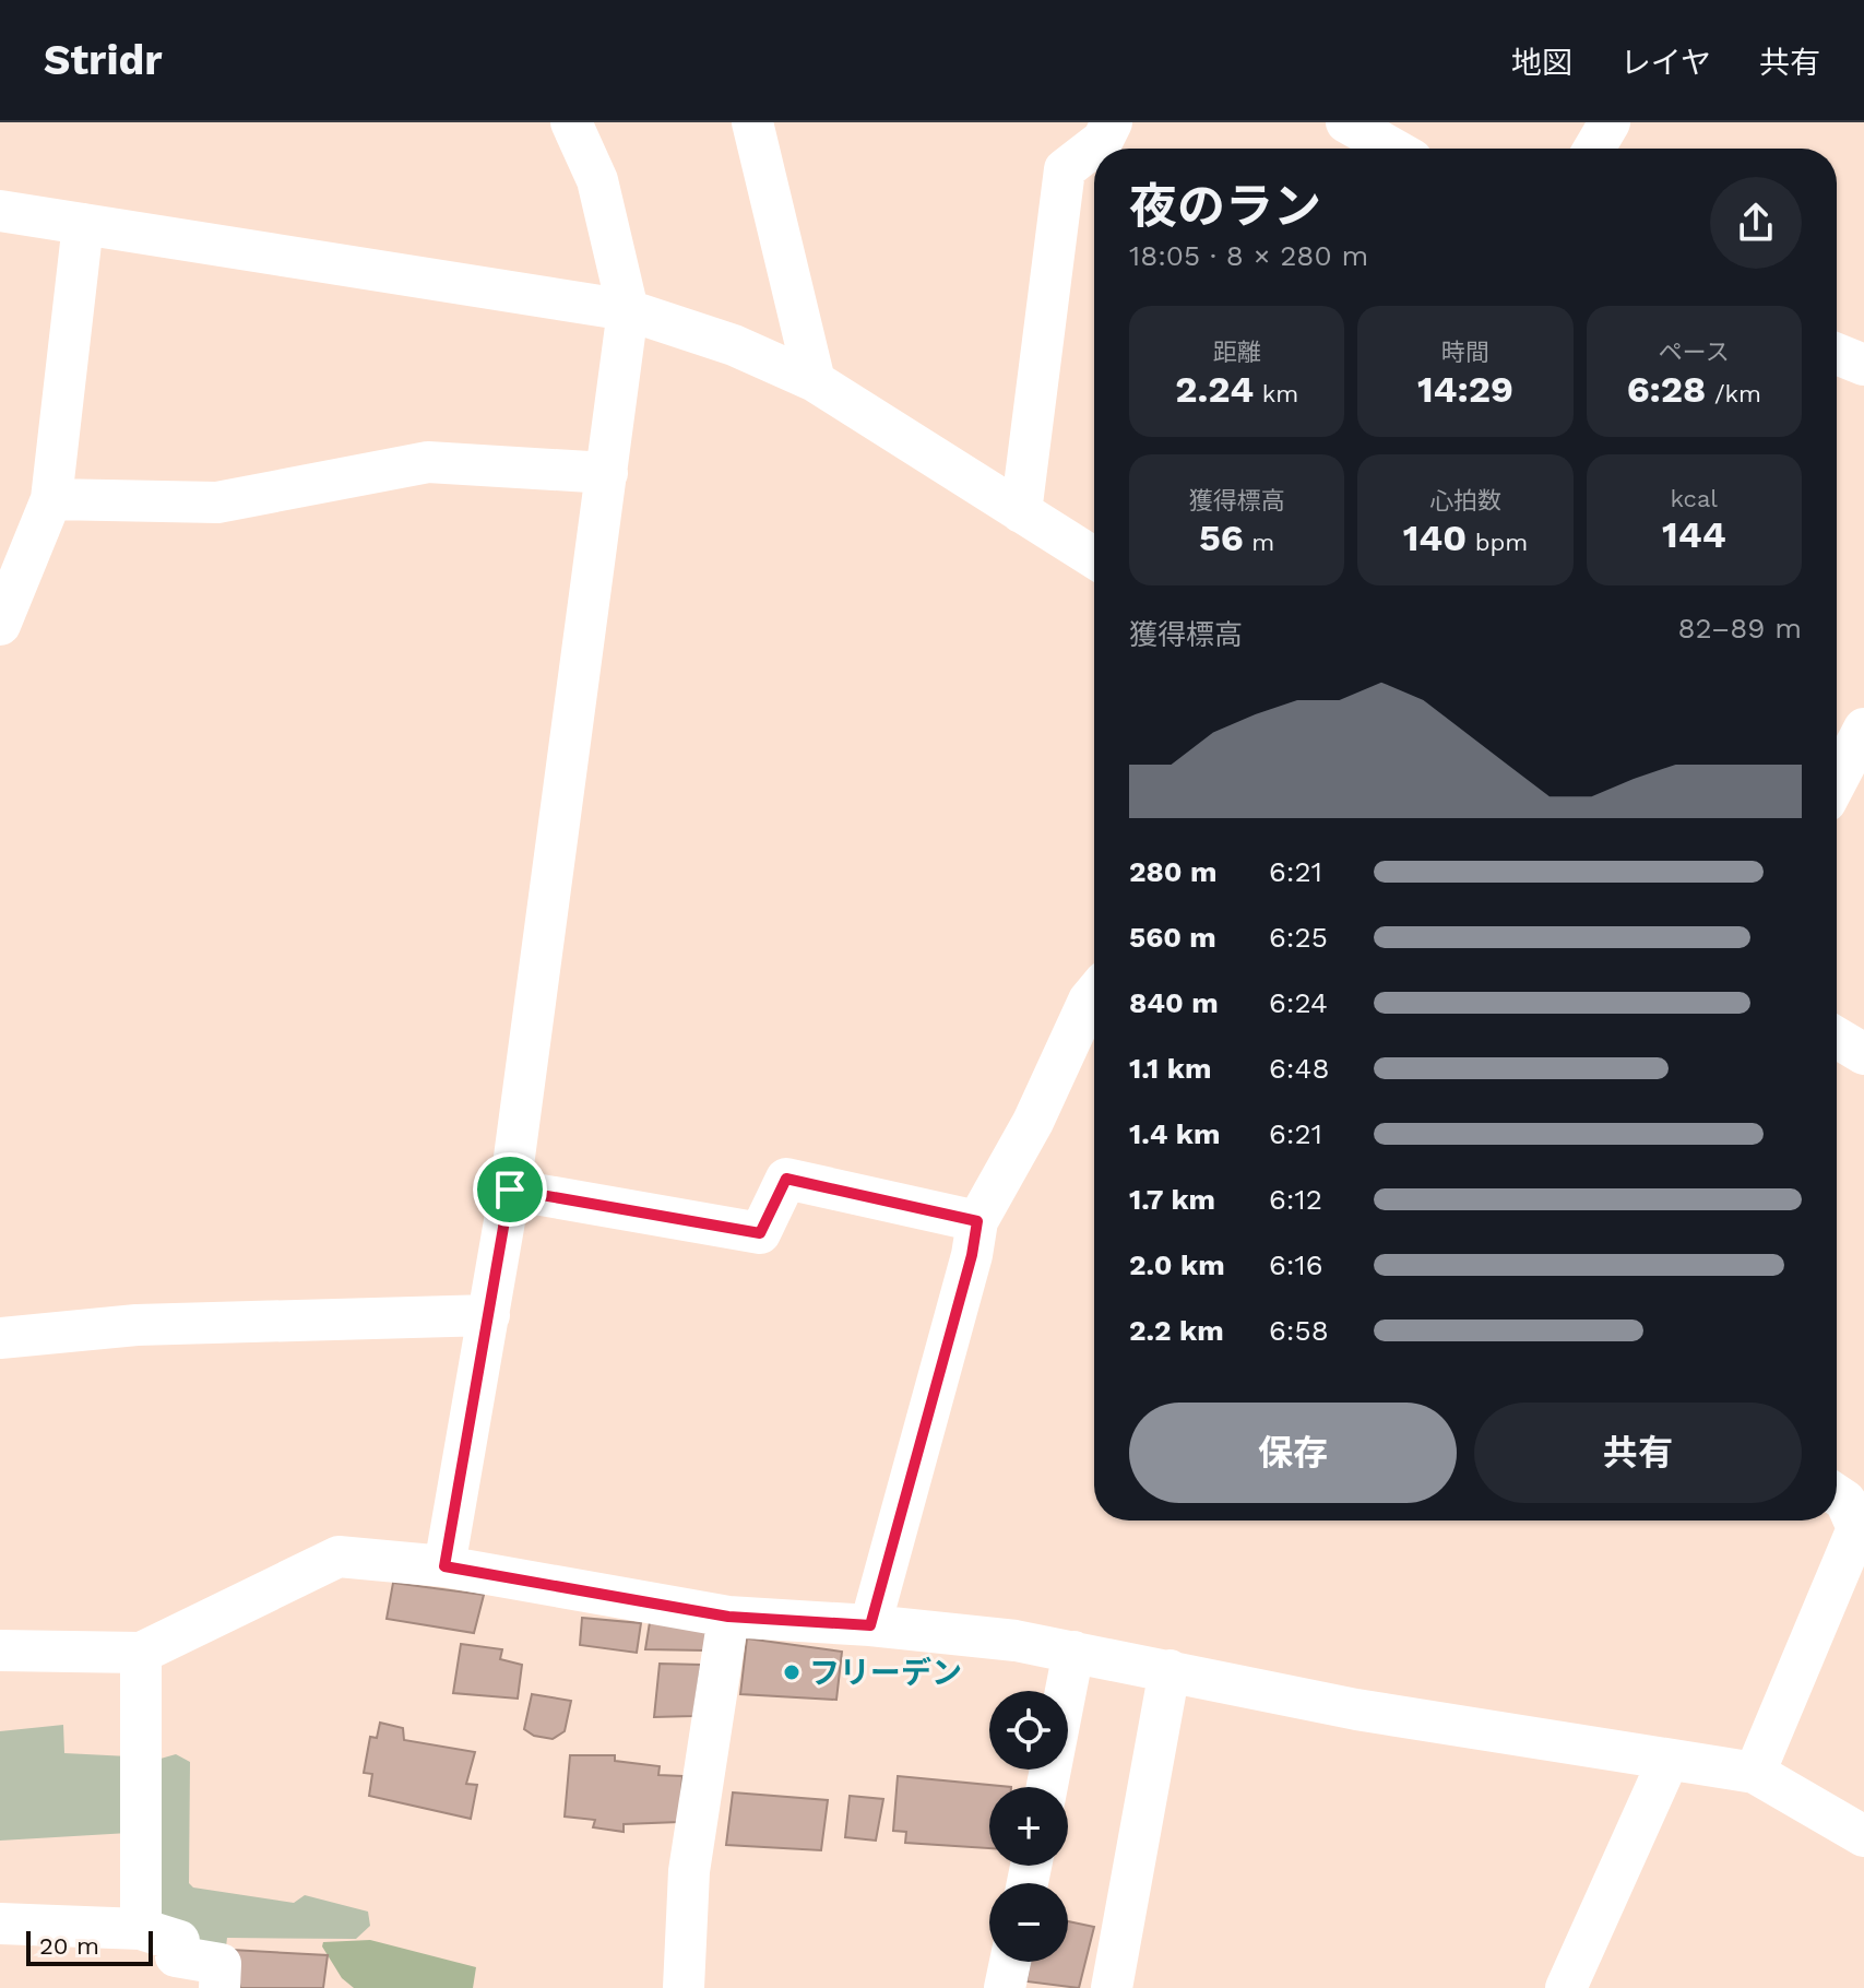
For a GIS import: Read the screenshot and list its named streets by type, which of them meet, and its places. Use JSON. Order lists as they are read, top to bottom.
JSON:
{
  "places": ["フリーデン"],
  "scale_bar": "20 m",
  "page": {
    "header": "Stridr",
    "nav": ["地図", "レイヤ", "共有"],
    "heading": ["夜のラン", "18:05 · 8 × 280 m"],
    "stats": [
      ["距離", "2.24 km"],
      ["時間", "14:29"],
      ["ペース", "6:28 /km"],
      ["獲得標高", "56 m"],
      ["心拍数", "140 bpm"],
      ["kcal", "144"]
    ],
    "chart": ["獲得標高", "82–89 m"],
    "list": [
      {
        "name": "280 m",
        "note": "6:21"
      },
      {
        "name": "560 m",
        "note": "6:25"
      },
      {
        "name": "840 m",
        "note": "6:24"
      },
      {
        "name": "1.1 km",
        "note": "6:48"
      },
      {
        "name": "1.4 km",
        "note": "6:21"
      },
      {
        "name": "1.7 km",
        "note": "6:12"
      },
      {
        "name": "2.0 km",
        "note": "6:16"
      },
      {
        "name": "2.2 km",
        "note": "6:58"
      }
    ],
    "buttons": ["保存", "共有"],
    "map_buttons": ["+", "−"],
    "scale": "20 m"
  }
}
